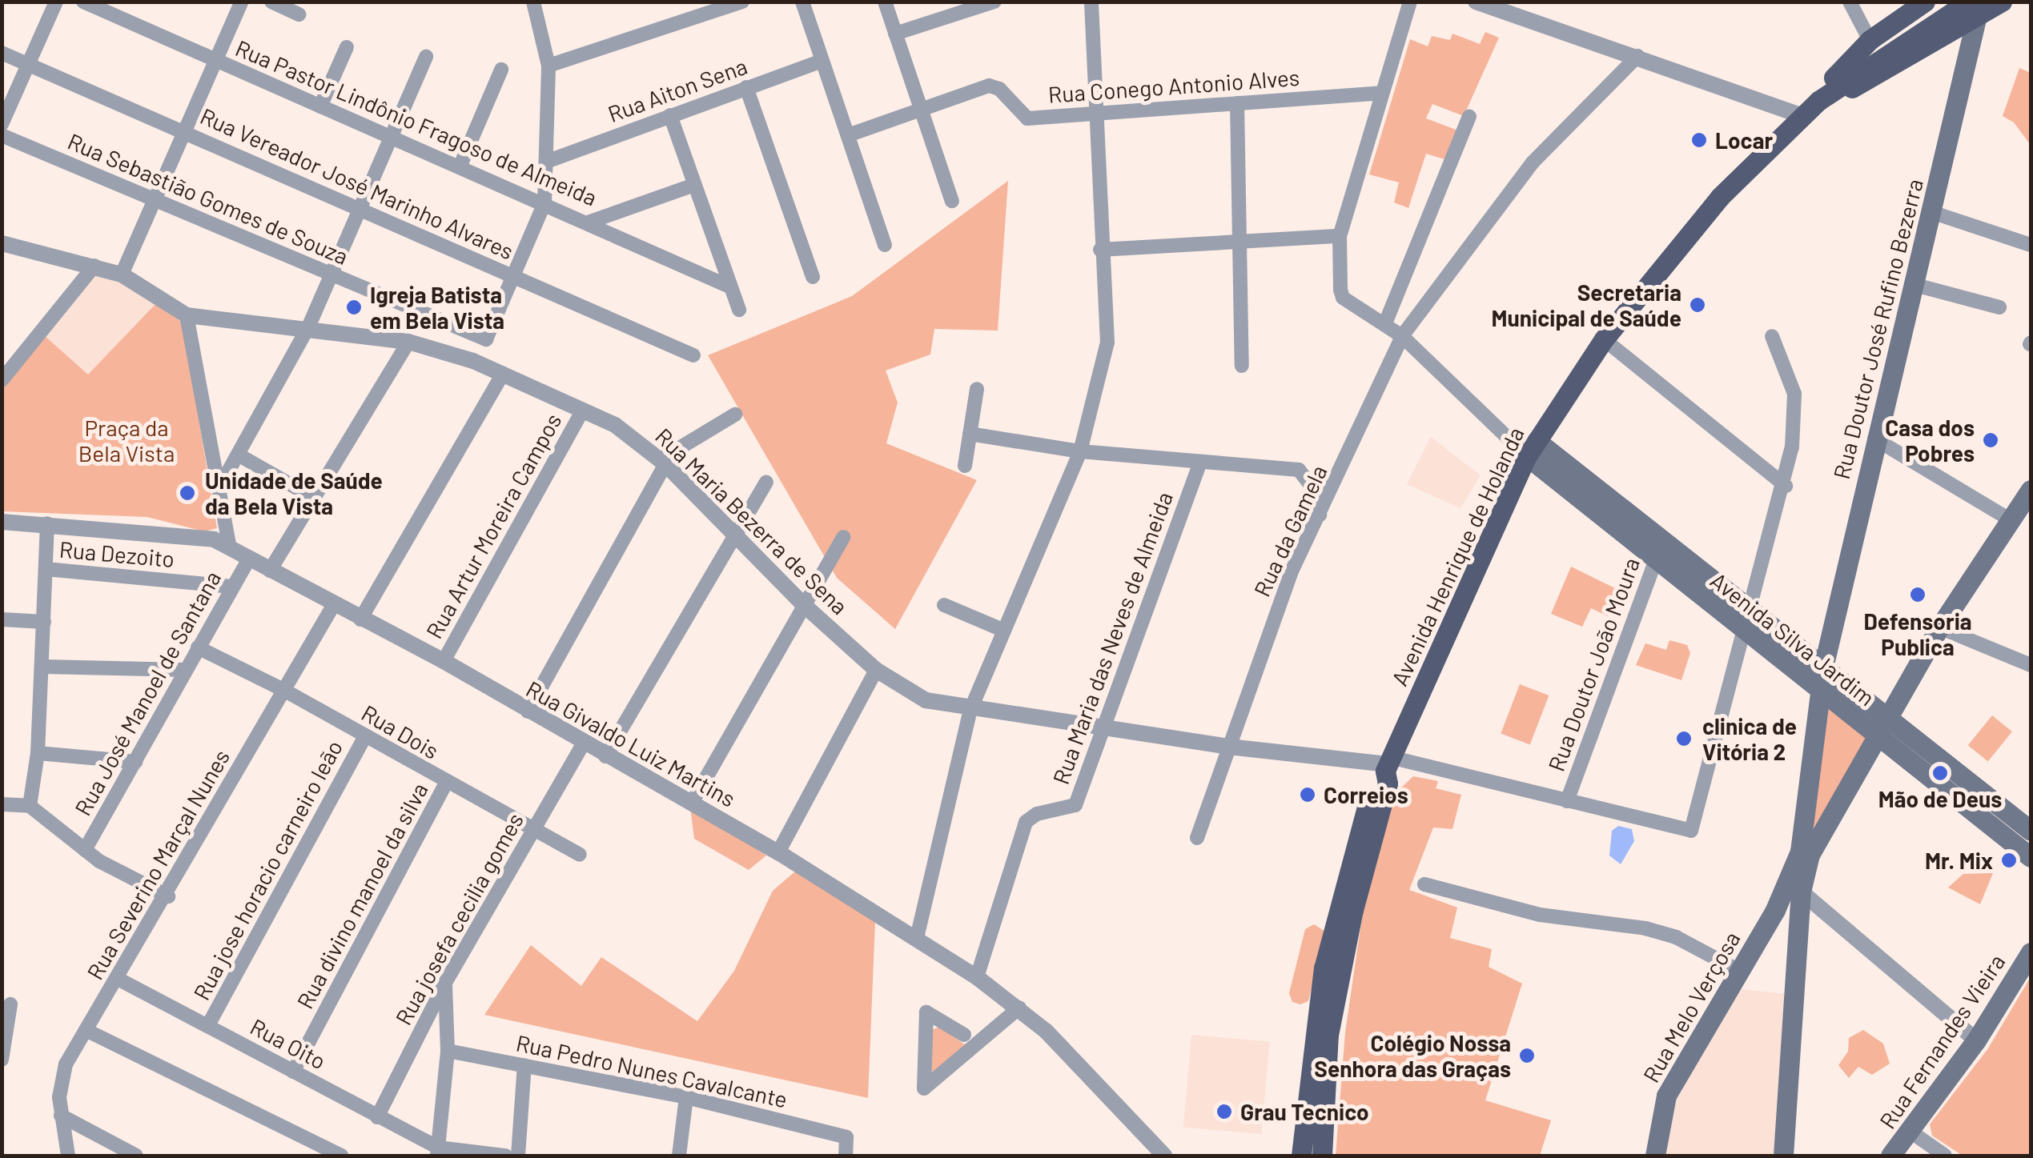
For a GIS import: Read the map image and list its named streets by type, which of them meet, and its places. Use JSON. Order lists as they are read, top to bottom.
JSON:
{
  "streets": {
    "main road": [
      "Rua Doutor José Rufino Bezerra",
      "Avenida Henrique de Holanda",
      "Avenida Silva Jardim",
      "Rua Melo Verçosa",
      "Rua Fernandes Vieira"
    ],
    "street": [
      "Rua Conego Antonio Alves",
      "Rua Aiton Sena",
      "Rua Pastor Lindônio Fragoso de Almeida",
      "Rua Vereador José Marinho Alvares",
      "Rua Sebastião Gomes de Souza",
      "Rua Maria Bezerra de Sena",
      "Rua Artur Moreira Campos",
      "Rua da Gamela",
      "Rua Dezoito",
      "Rua Maria das Neves de Almeida",
      "Rua Doutor João Moura",
      "Rua José Manoel de Santana",
      "Rua Dois",
      "Rua Givaldo Luiz Martins",
      "Rua Severino Marçal Nunes",
      "Rua jose horacio carneiro leão",
      "Rua divino manoel da silva",
      "Rua josefa cecilia gomes",
      "Rua Oito",
      "Rua Pedro Nunes Cavalcante"
    ]
  },
  "crossings": [
    ["Rua Vereador José Marinho Alvares", "Rua Sebastião Gomes de Souza"],
    ["Rua Doutor José Rufino Bezerra", "Avenida Henrique de Holanda"],
    ["Rua Doutor José Rufino Bezerra", "Avenida Silva Jardim"],
    ["Rua Maria Bezerra de Sena", "Rua Artur Moreira Campos"],
    ["Rua Maria Bezerra de Sena", "Rua da Gamela"],
    ["Rua Maria Bezerra de Sena", "Avenida Henrique de Holanda"],
    ["Rua Maria Bezerra de Sena", "Rua Maria das Neves de Almeida"],
    ["Rua Artur Moreira Campos", "Rua Givaldo Luiz Martins"],
    ["Rua Dezoito", "Rua José Manoel de Santana"],
    ["Avenida Henrique de Holanda", "Avenida Silva Jardim"],
    ["Rua Maria das Neves de Almeida", "Rua Givaldo Luiz Martins"],
    ["Avenida Silva Jardim", "Rua Doutor João Moura"],
    ["Rua José Manoel de Santana", "Rua Dois"],
    ["Rua José Manoel de Santana", "Rua Givaldo Luiz Martins"],
    ["Rua Dois", "Rua Severino Marçal Nunes"],
    ["Rua Dois", "Rua jose horacio carneiro leão"],
    ["Rua Dois", "Rua divino manoel da silva"],
    ["Rua Dois", "Rua josefa cecilia gomes"],
    ["Rua Givaldo Luiz Martins", "Rua Severino Marçal Nunes"],
    ["Rua Givaldo Luiz Martins", "Rua josefa cecilia gomes"],
    ["Rua Severino Marçal Nunes", "Rua Oito"],
    ["Rua jose horacio carneiro leão", "Rua Oito"],
    ["Rua divino manoel da silva", "Rua Oito"],
    ["Rua josefa cecilia gomes", "Rua Oito"]
  ],
  "parks": ["Praça da Bela Vista"],
  "places": [
    "Locar",
    "Secretaria Municipal de Saúde",
    "Igreja Batista em Bela Vista",
    "Casa dos Pobres",
    "Unidade de Saúde da Bela Vista",
    "Defensoria Publica",
    "clinica de Vitória 2",
    "Mão de Deus",
    "Correios",
    "Mr. Mix",
    "Colégio Nossa Senhora das Graças",
    "Grau Tecnico"
  ]
}
